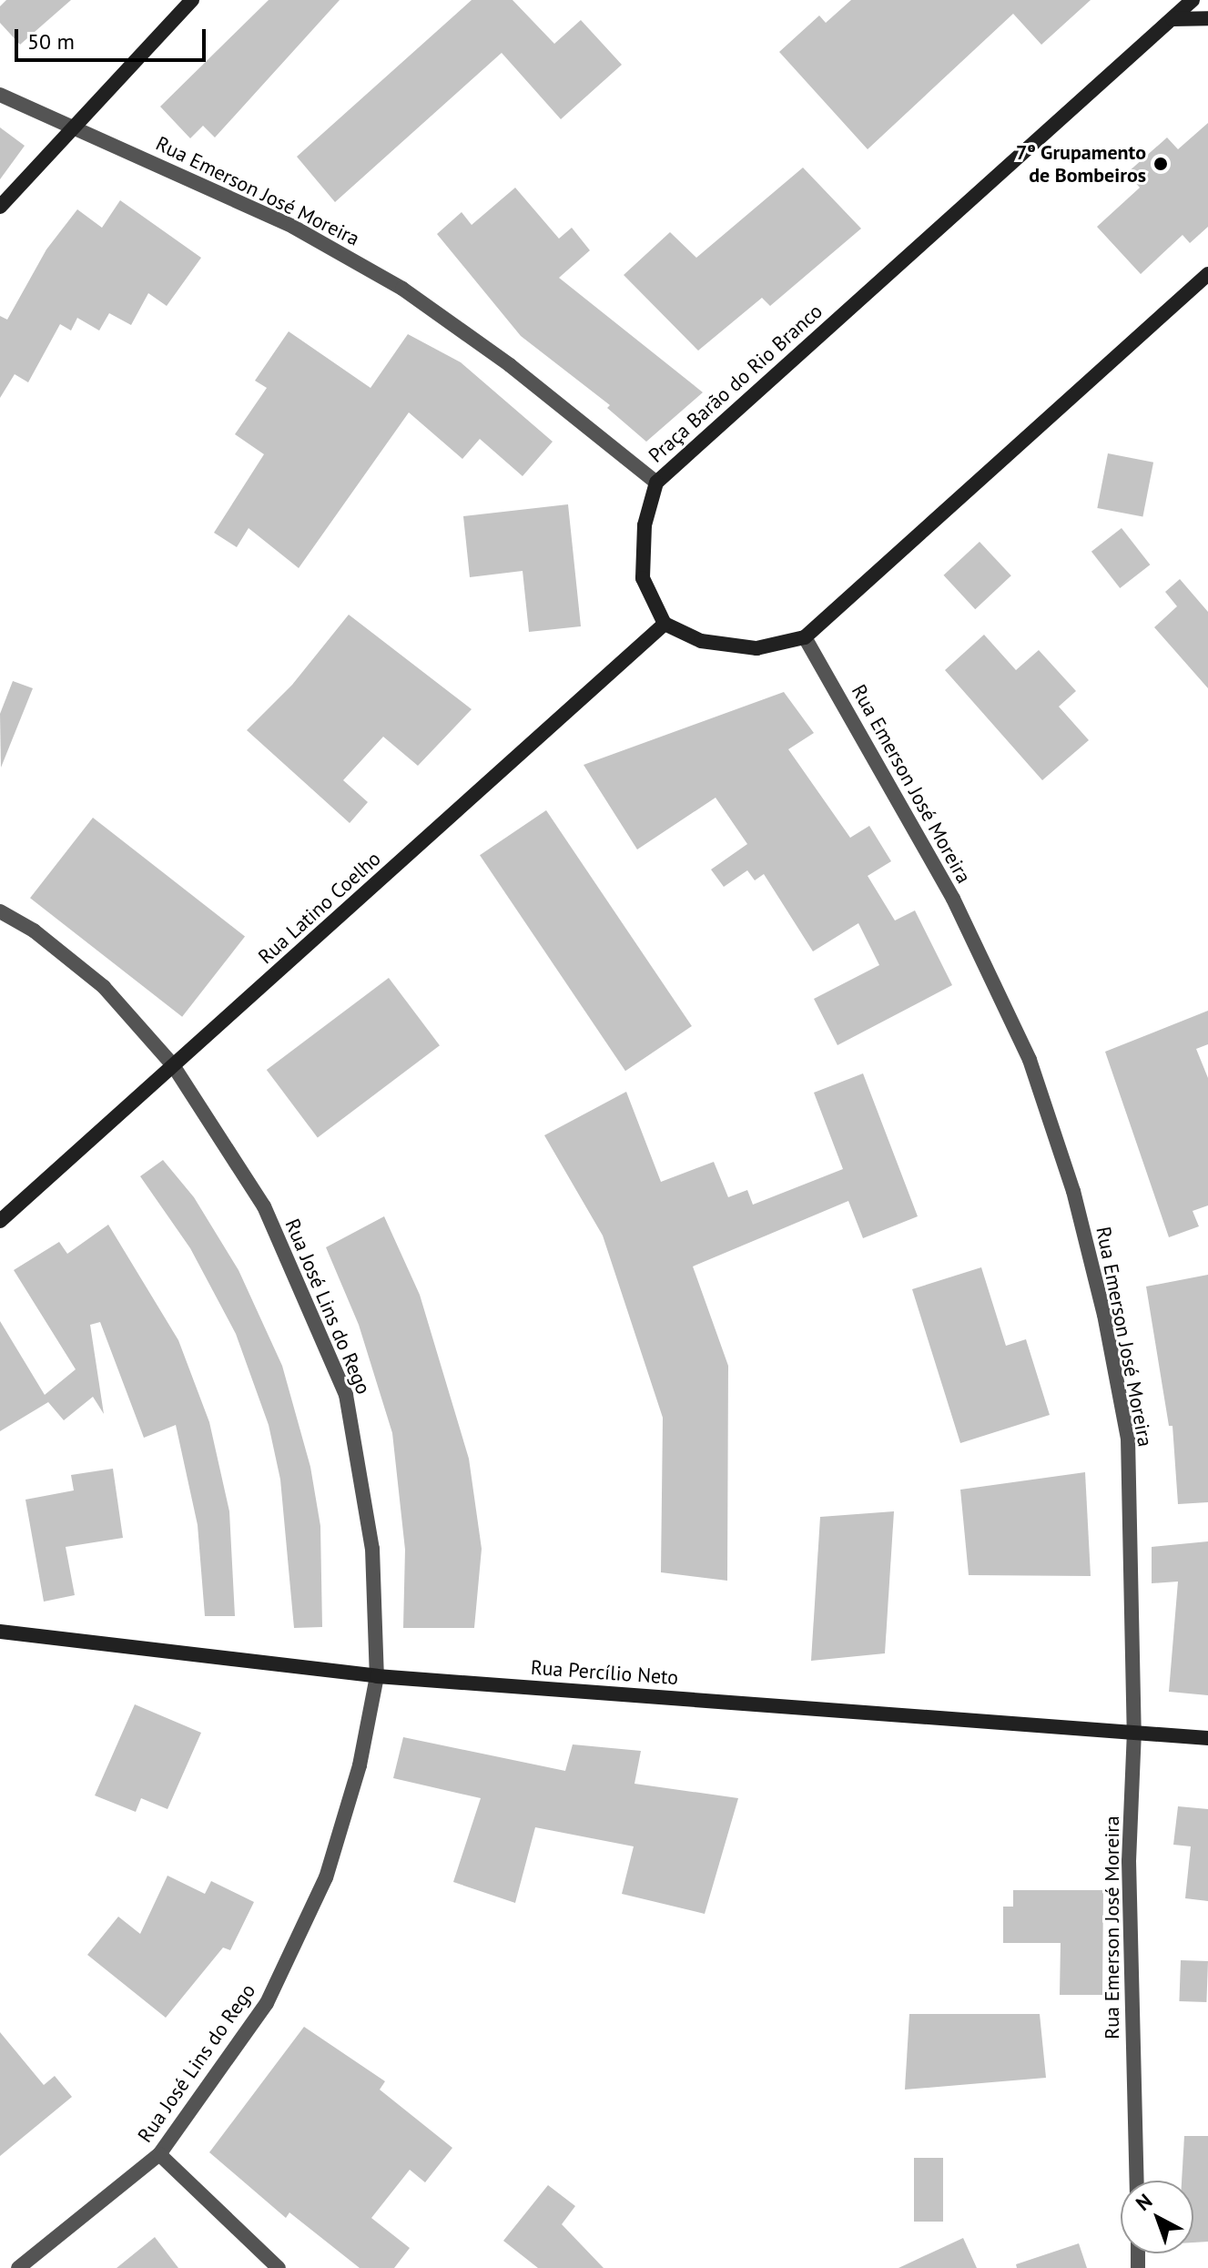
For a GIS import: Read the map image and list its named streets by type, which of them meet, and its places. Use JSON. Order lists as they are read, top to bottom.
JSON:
{
  "streets": {
    "street": [
      "Rua Emerson José Moreira",
      "Praça Barão do Rio Branco",
      "Rua Latino Coelho",
      "Rua José Lins do Rego",
      "Rua Percílio Neto"
    ]
  },
  "crossings": [
    ["Rua Emerson José Moreira", "Praça Barão do Rio Branco"],
    ["Rua Emerson José Moreira", "Rua Percílio Neto"],
    ["Praça Barão do Rio Branco", "Rua Latino Coelho"],
    ["Rua Latino Coelho", "Rua José Lins do Rego"],
    ["Rua José Lins do Rego", "Rua Percílio Neto"]
  ],
  "places": ["7º Grupamento de Bombeiros"],
  "scale_bar": "50 m",
  "north": "top left"
}
